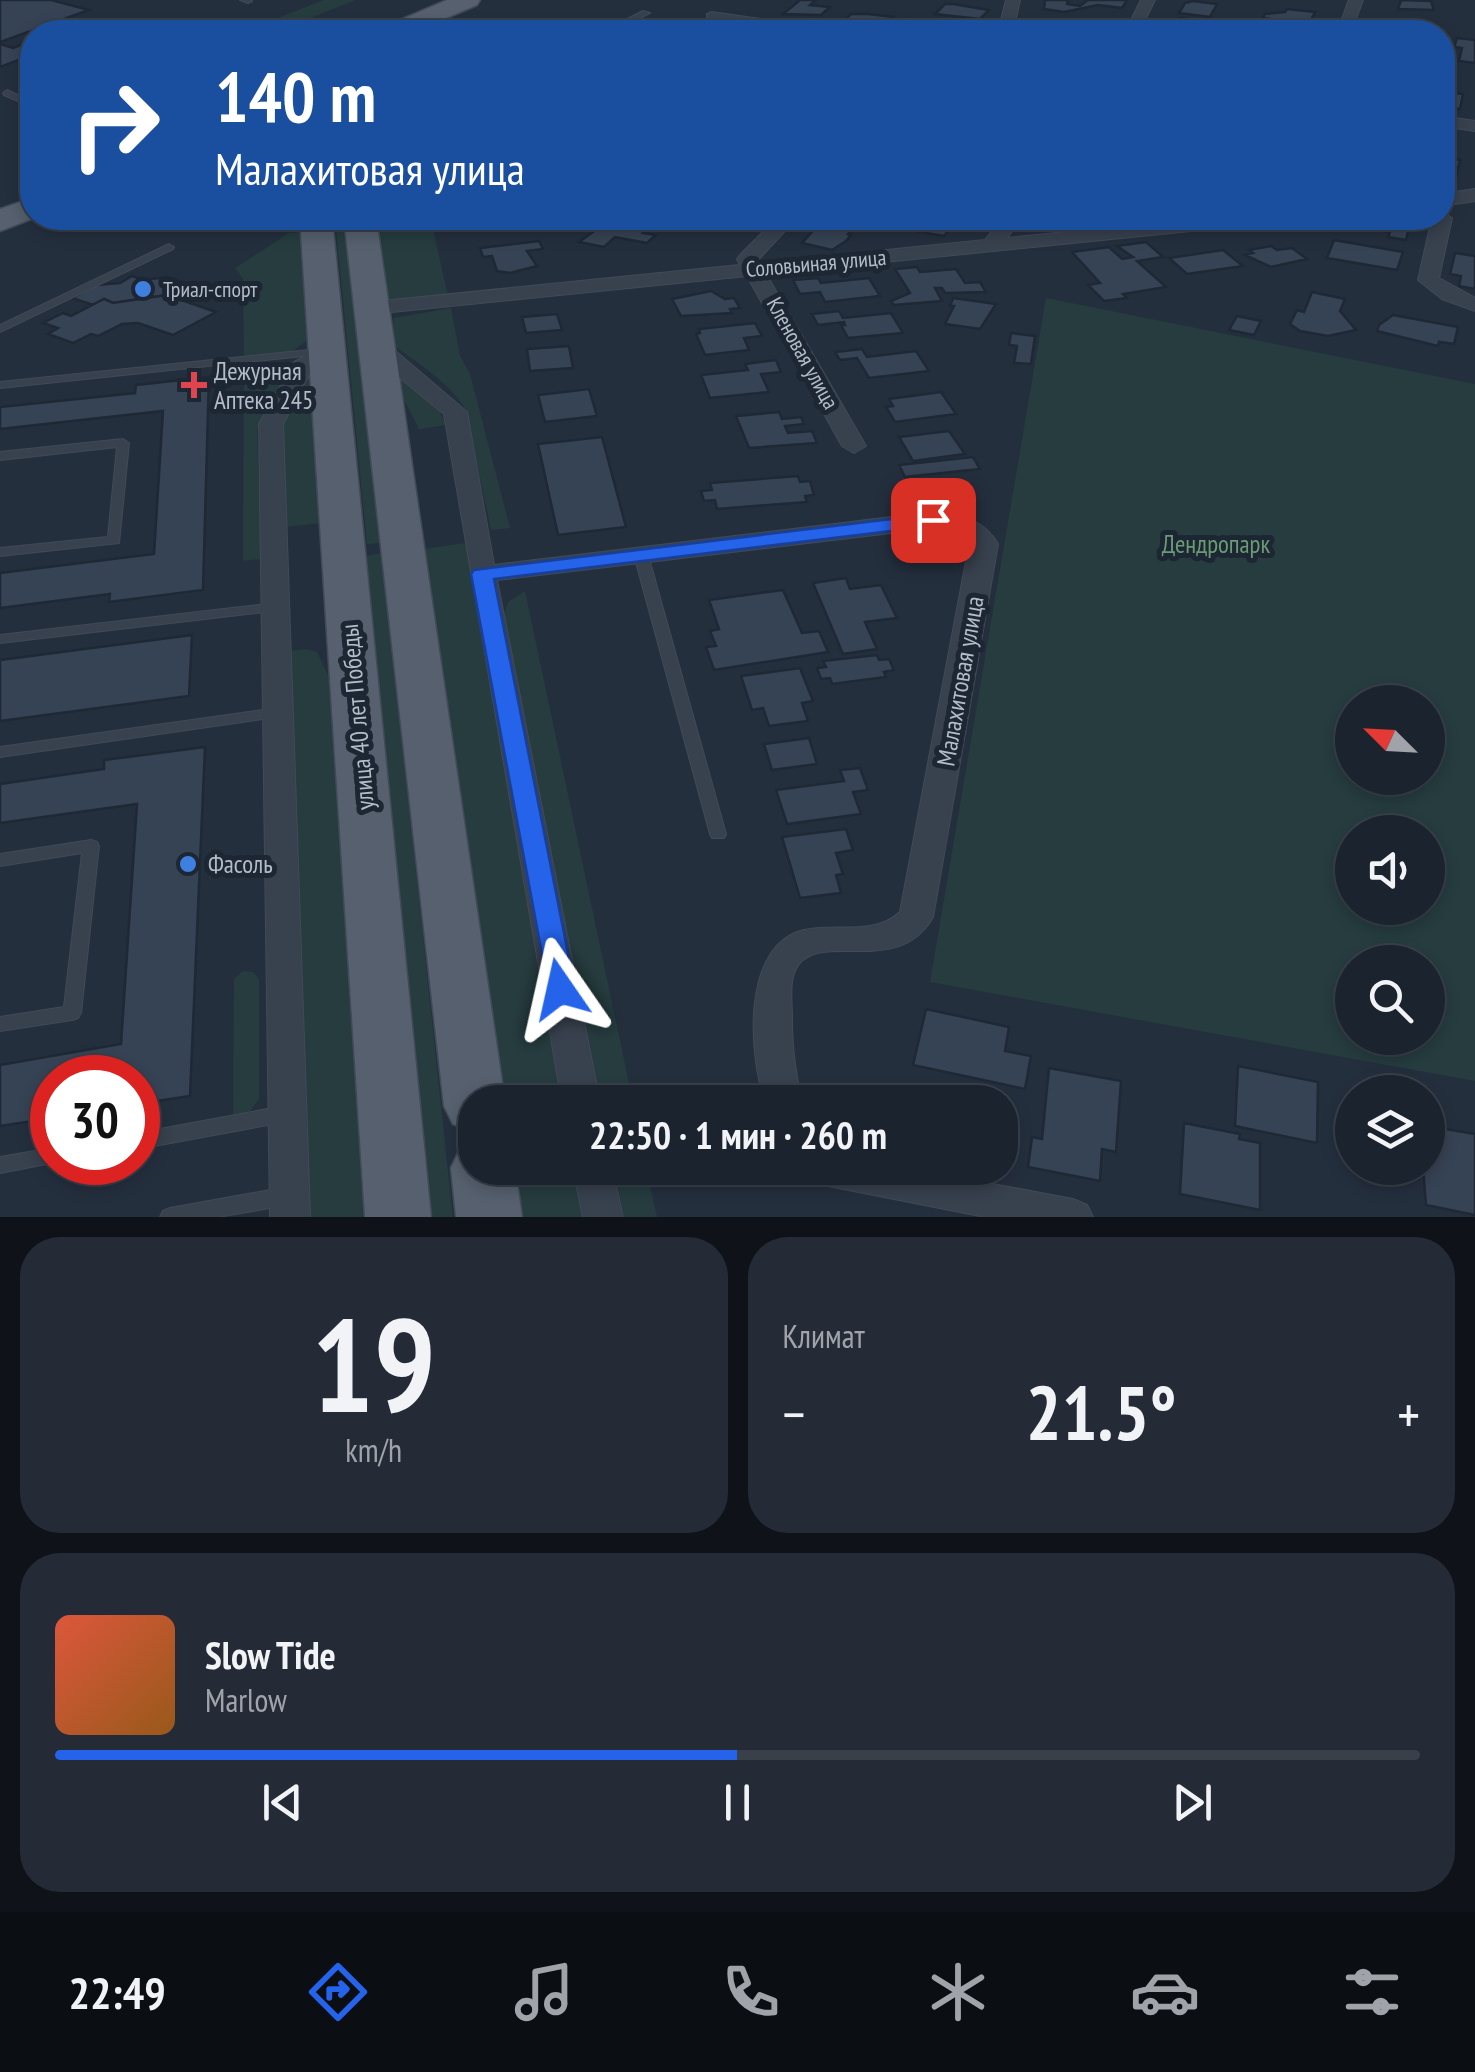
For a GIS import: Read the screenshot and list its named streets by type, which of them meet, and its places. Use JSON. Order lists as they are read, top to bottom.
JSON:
{
  "streets": {
    "main road": ["улица 40 лет Победы"],
    "street": ["Соловьиная улица", "Кленовая улица", "Малахитовая улица"]
  },
  "crossings": [
    ["Соловьиная улица", "Кленовая улица"]
  ],
  "parks": ["Дендропарк"],
  "places": {
    "other": ["Триал-спорт", "Фасоль"],
    "health": ["Дежурная Аптека 245"]
  },
  "north": "top left",
  "page": {
    "turn": ["140 m", "Малахитовая улица"],
    "limit": "30",
    "trip": "22:50 · 1 мин · 260 m",
    "tile": [
      ["19", "km/h"],
      "Климат"
    ],
    "heat": ["−", "21.5°", "+"],
    "song": ["Slow Tide", "Marlow"],
    "tabs": "22:49"
  }
}
